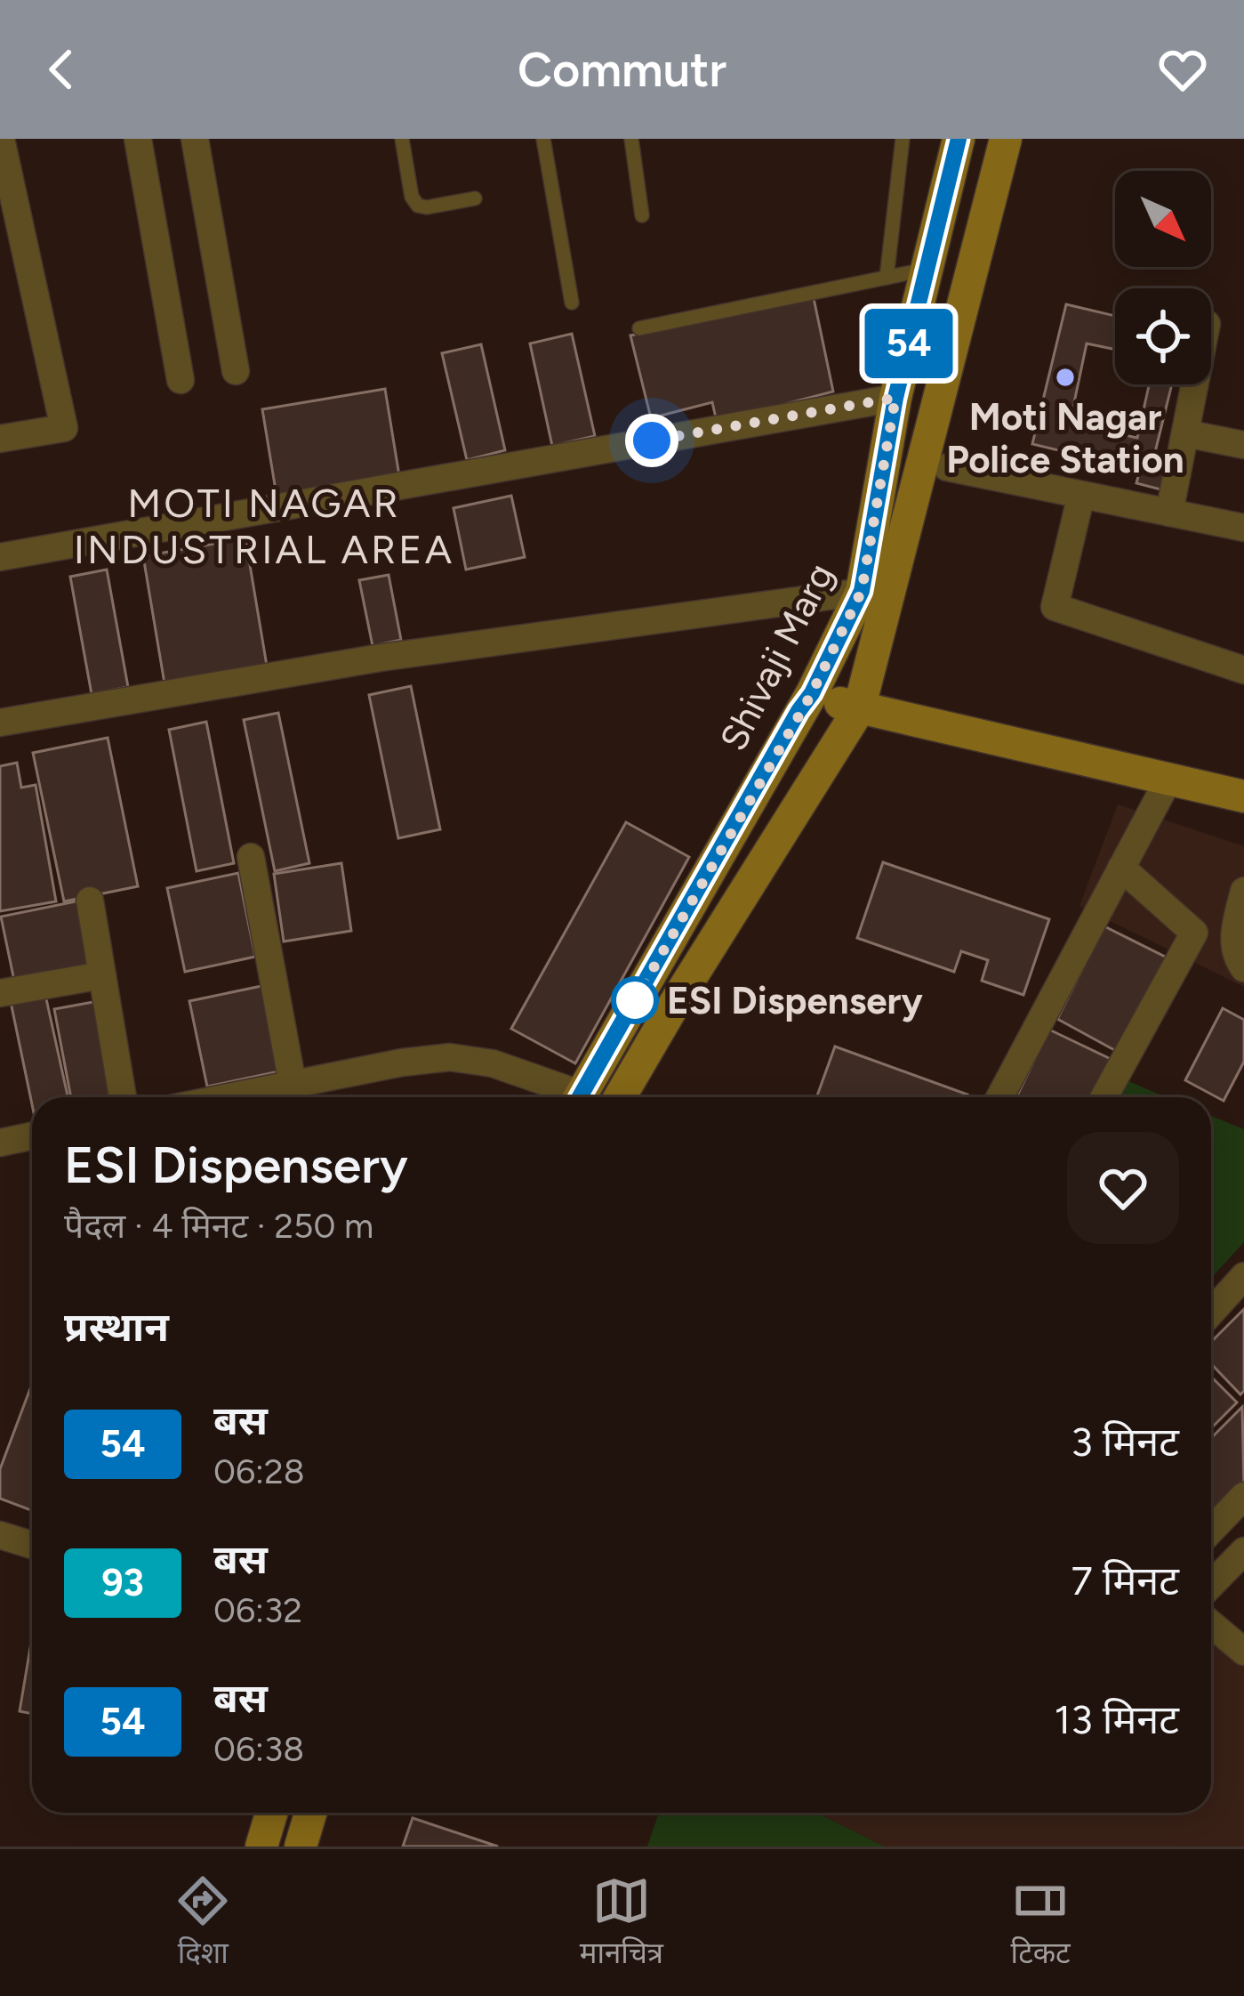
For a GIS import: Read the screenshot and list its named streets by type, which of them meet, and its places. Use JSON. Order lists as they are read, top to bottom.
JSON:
{
  "streets": {
    "main road": ["Shivaji Marg"]
  },
  "districts": ["MOTI NAGAR INDUSTRIAL AREA"],
  "places": ["Moti Nagar Police Station", "ESI Dispensery"],
  "lines": ["bus line 54"],
  "north": "bottom right",
  "page": {
    "header": "Commutr",
    "on_map": "54",
    "heading": [
      ["ESI Dispensery", "पैदल · 4 मिनट · 250 m"],
      "प्रस्थान"
    ],
    "list": [
      {
        "mark": "54",
        "name": "बस",
        "note": "06:28",
        "value": "3 मिनट"
      },
      {
        "mark": "93",
        "name": "बस",
        "note": "06:32",
        "value": "7 मिनट"
      },
      {
        "mark": "54",
        "name": "बस",
        "note": "06:38",
        "value": "13 मिनट"
      }
    ],
    "tabs": ["दिशा", "मानचित्र", "टिकट"]
  }
}
